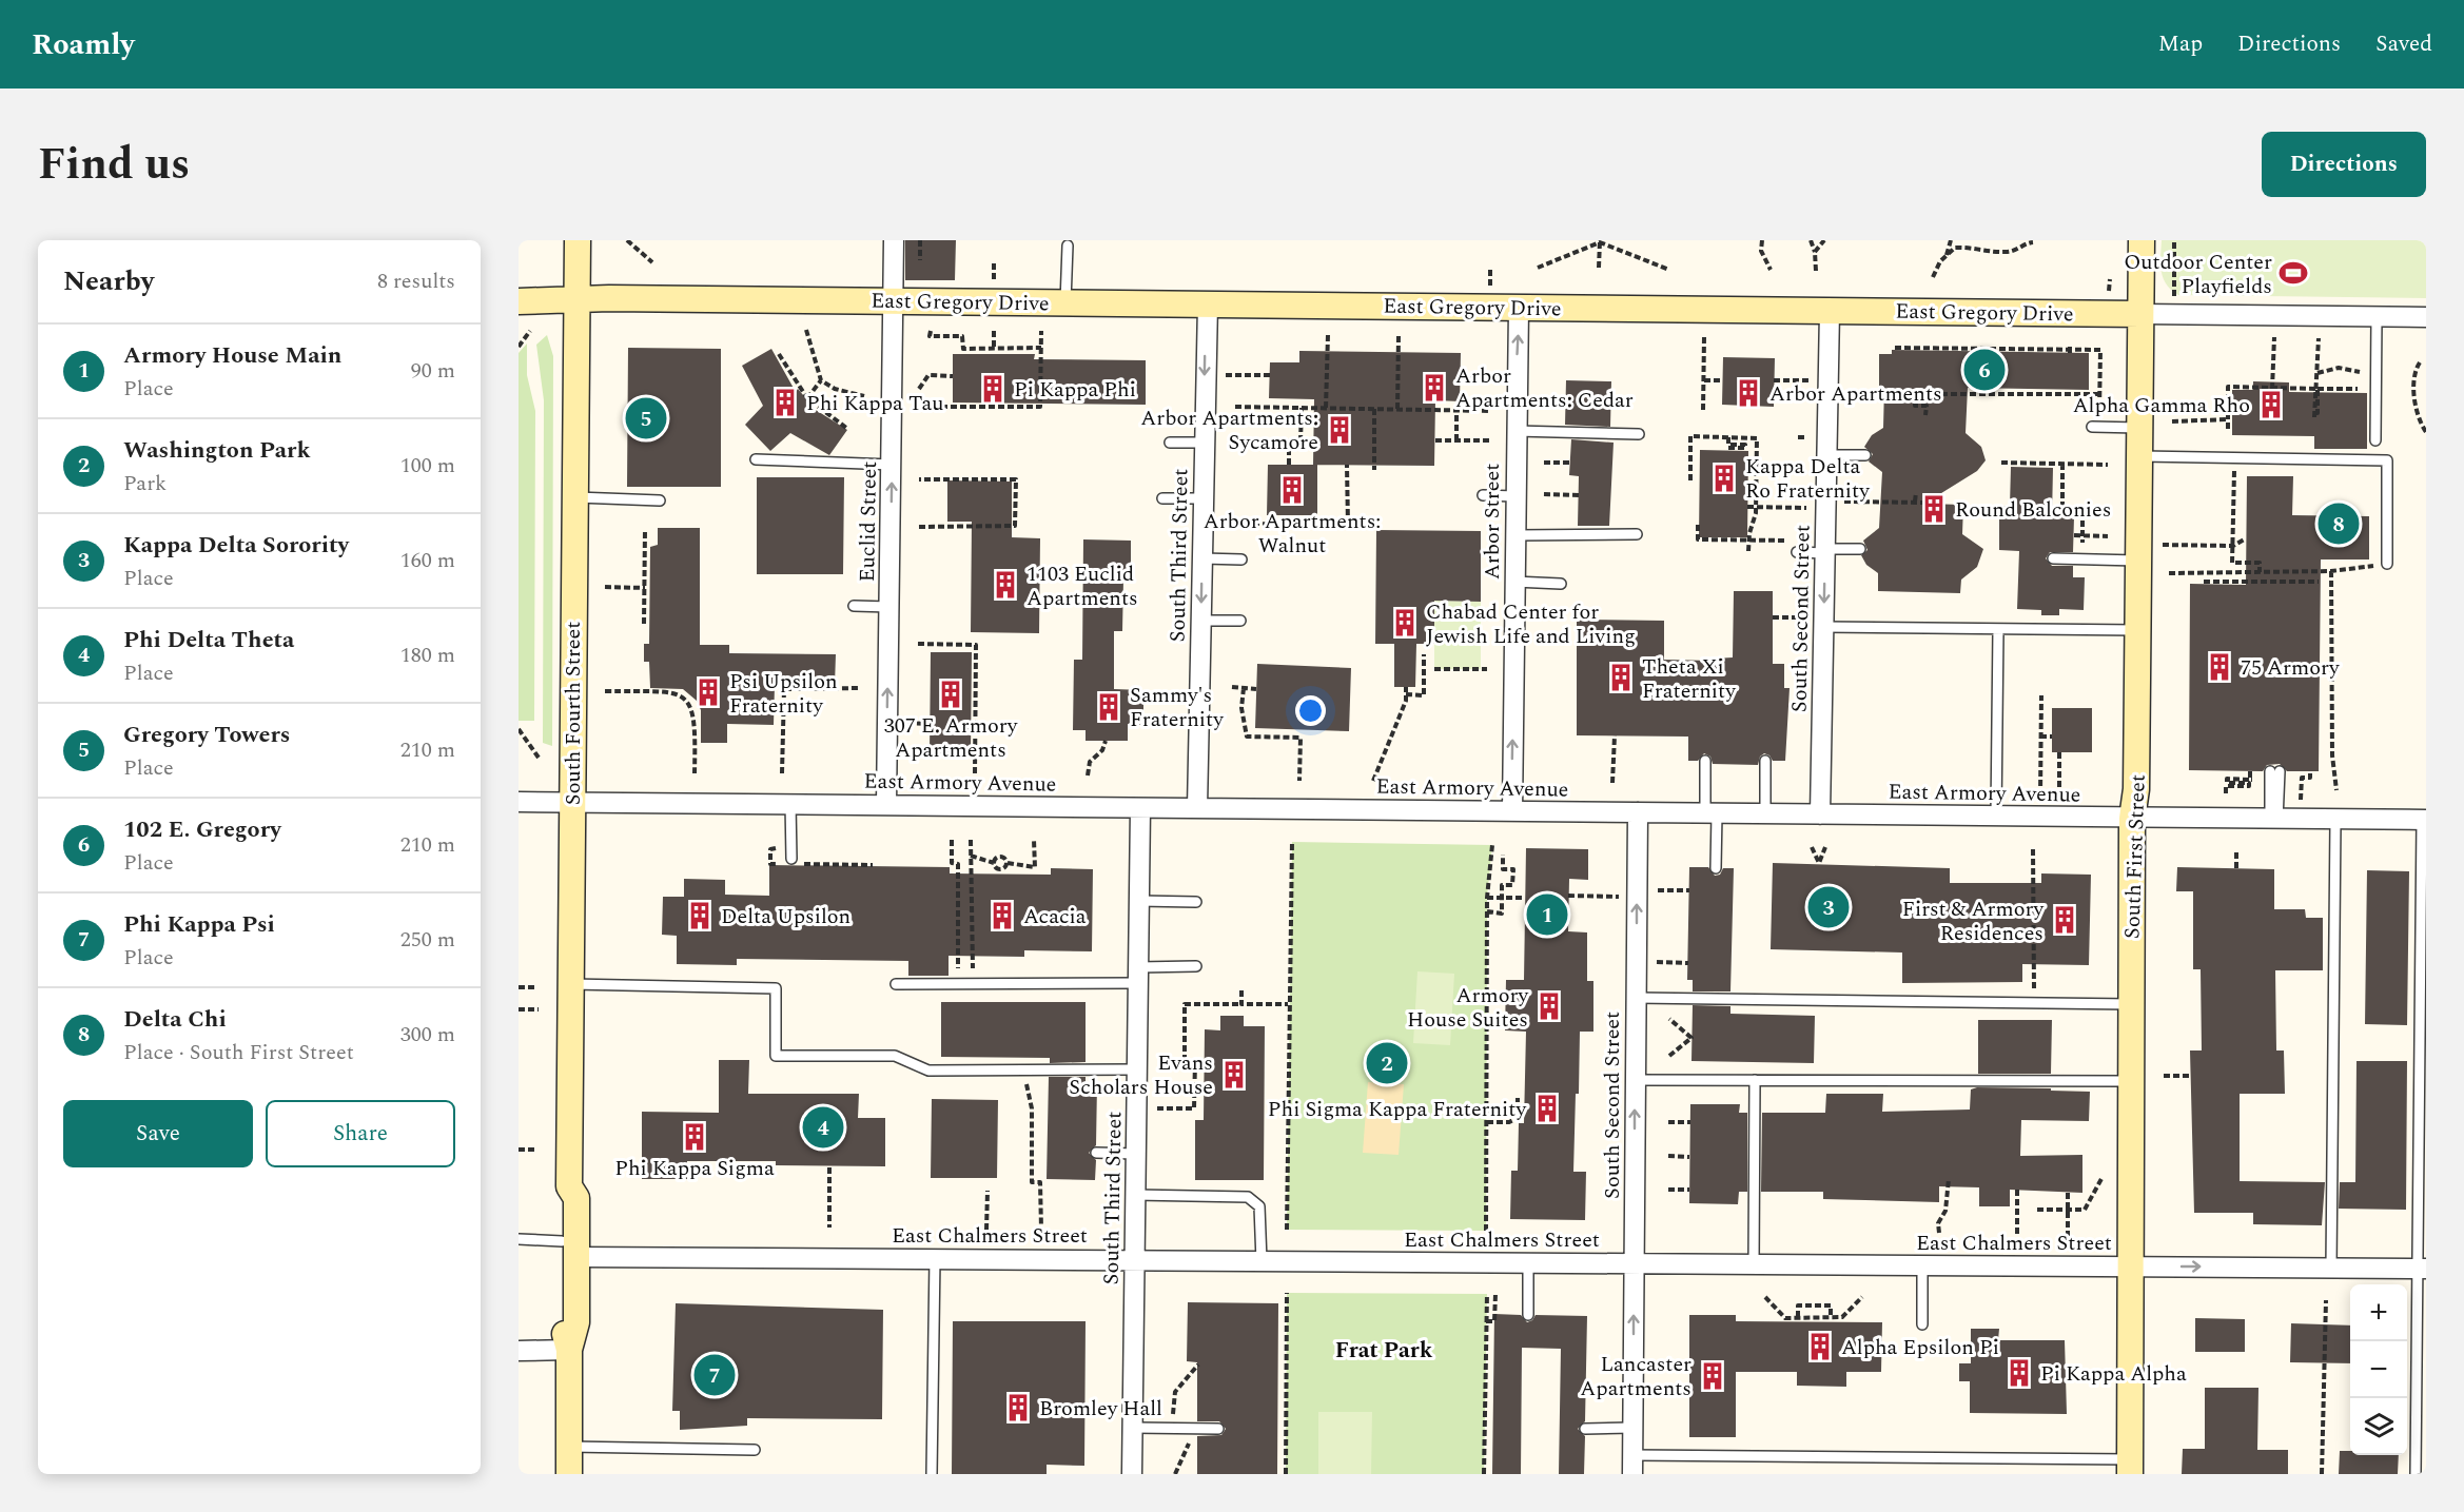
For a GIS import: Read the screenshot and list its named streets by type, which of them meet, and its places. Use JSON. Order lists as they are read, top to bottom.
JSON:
{
  "streets": {
    "street": [
      "East Gregory Drive",
      "Euclid Street",
      "Arbor Street",
      "South Third Street",
      "South Second Street",
      "South Fourth Street",
      "East Armory Avenue",
      "South First Street",
      "East Chalmers Street"
    ]
  },
  "crossings": [
    ["East Gregory Drive", "Euclid Street"],
    ["East Gregory Drive", "Arbor Street"],
    ["East Gregory Drive", "South Third Street"],
    ["East Gregory Drive", "South Second Street"],
    ["East Gregory Drive", "South Fourth Street"],
    ["East Gregory Drive", "South First Street"],
    ["Euclid Street", "East Armory Avenue"],
    ["Arbor Street", "East Armory Avenue"],
    ["South Third Street", "East Armory Avenue"],
    ["South Third Street", "East Chalmers Street"],
    ["South Second Street", "East Armory Avenue"],
    ["South Second Street", "East Chalmers Street"],
    ["South Fourth Street", "East Armory Avenue"],
    ["South Fourth Street", "East Chalmers Street"],
    ["East Armory Avenue", "South First Street"],
    ["South First Street", "East Chalmers Street"]
  ],
  "one_way": ["Euclid Street", "Arbor Street"],
  "districts": ["Frat Park"],
  "places": {
    "sports": ["Outdoor Center Playfields"],
    "building": [
      "Arbor Apartments: Cedar",
      "Pi Kappa Phi",
      "Arbor Apartments",
      "Phi Kappa Tau",
      "Alpha Gamma Rho",
      "Arbor Apartments: Sycamore",
      "Kappa Delta Ro Fraternity",
      "Arbor Apartments: Walnut",
      "Round Balconies",
      "1103 Euclid Apartments",
      "Chabad Center for Jewish Life and Living",
      "75 Armory",
      "Theta Xi Fraternity",
      "Psi Upsilon Fraternity",
      "307 E. Armory Apartments",
      "Sammy's Fraternity",
      "Delta Upsilon",
      "Acacia",
      "First & Armory Residences",
      "Armory House Suites",
      "Evans Scholars House",
      "Phi Sigma Kappa Fraternity",
      "Phi Kappa Sigma",
      "Alpha Epsilon Pi",
      "Pi Kappa Alpha",
      "Lancaster Apartments",
      "Bromley Hall"
    ]
  },
  "page": {
    "header": "Roamly",
    "nav": ["Map", "Directions", "Saved"],
    "title": "Find us",
    "buttons": [
      "Directions",
      ["Save", "Share"]
    ],
    "heading": ["Nearby", "8 results"],
    "list": [
      {
        "mark": "1",
        "name": "Armory House Main",
        "note": "Place",
        "value": "90 m"
      },
      {
        "mark": "2",
        "name": "Washington Park",
        "note": "Park",
        "value": "100 m"
      },
      {
        "mark": "3",
        "name": "Kappa Delta Sorority",
        "note": "Place",
        "value": "160 m"
      },
      {
        "mark": "4",
        "name": "Phi Delta Theta",
        "note": "Place",
        "value": "180 m"
      },
      {
        "mark": "5",
        "name": "Gregory Towers",
        "note": "Place",
        "value": "210 m"
      },
      {
        "mark": "6",
        "name": "102 E. Gregory",
        "note": "Place",
        "value": "210 m"
      },
      {
        "mark": "7",
        "name": "Phi Kappa Psi",
        "note": "Place",
        "value": "250 m"
      },
      {
        "mark": "8",
        "name": "Delta Chi",
        "note": "Place · South First Street",
        "value": "300 m"
      }
    ],
    "pins": [
      "6",
      "5",
      "8",
      "3",
      "1",
      "2",
      "4",
      "7"
    ],
    "map_buttons": ["+", "−"]
  }
}
